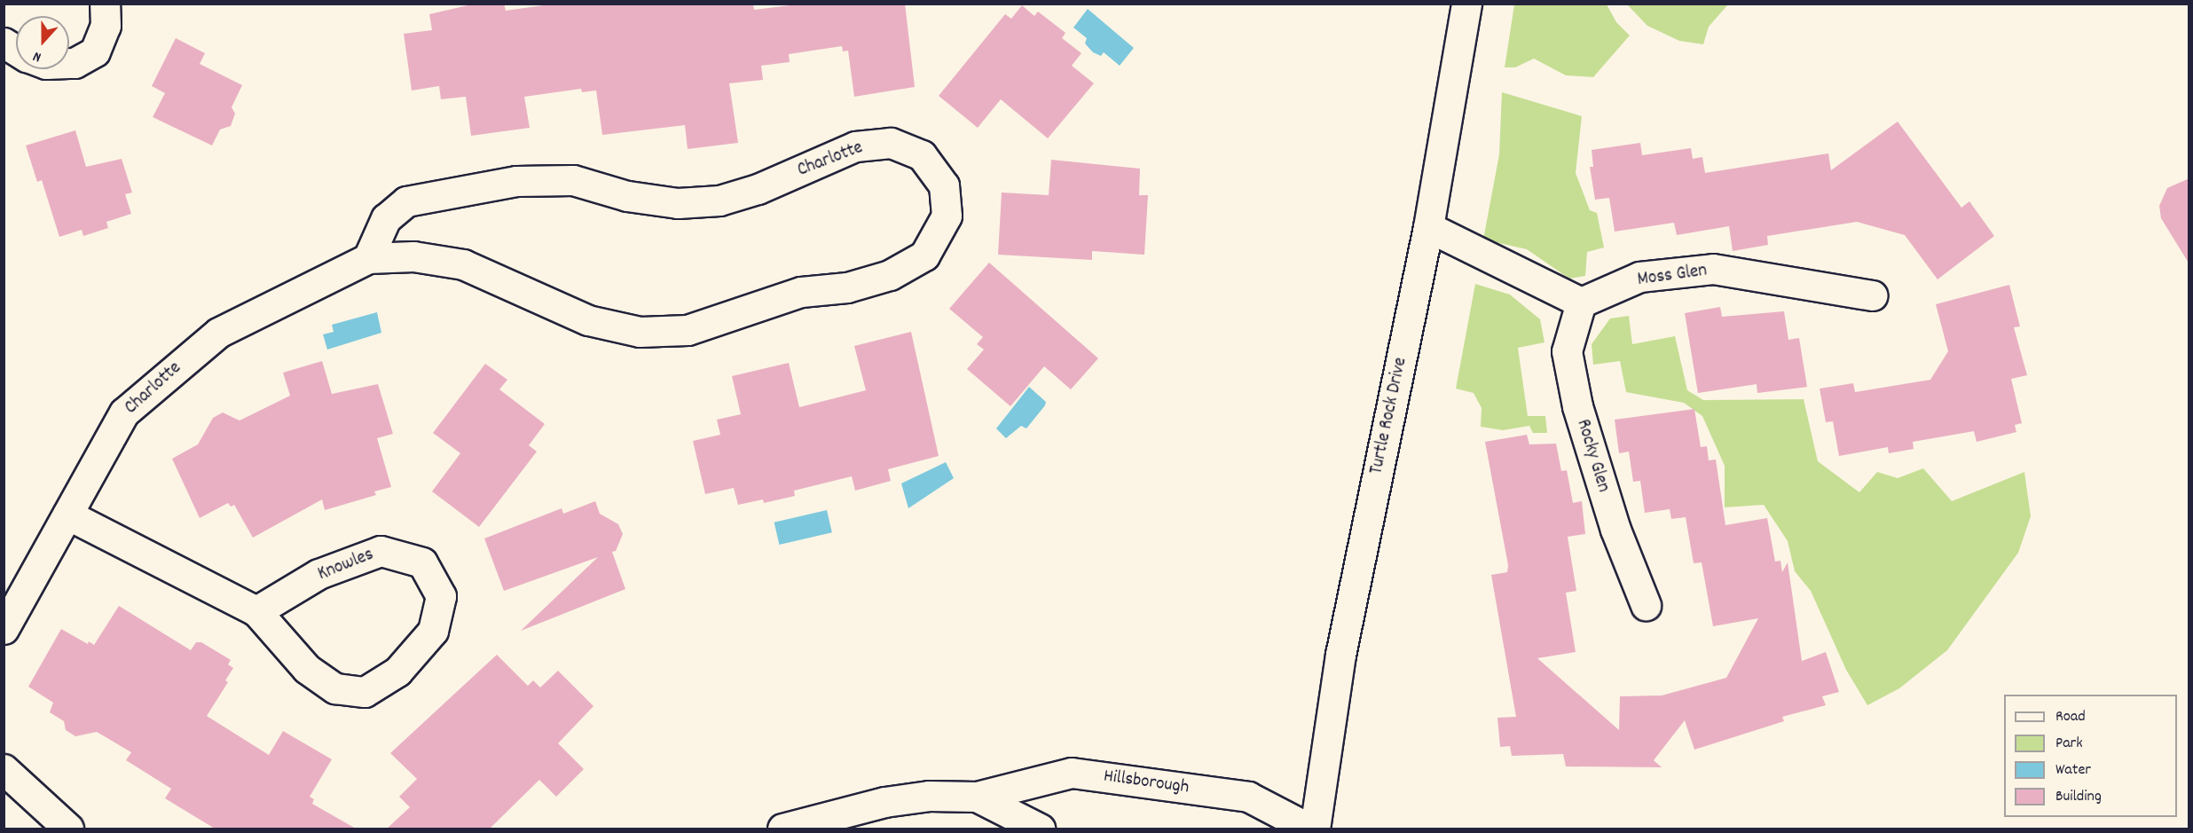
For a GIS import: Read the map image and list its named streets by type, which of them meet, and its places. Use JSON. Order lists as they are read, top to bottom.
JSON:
{
  "streets": {
    "street": [
      "Charlotte",
      "Moss Glen",
      "Turtle Rock Drive",
      "Rocky Glen",
      "Knowles",
      "Hillsborough"
    ]
  },
  "crossings": [
    ["Charlotte", "Knowles"],
    ["Moss Glen", "Rocky Glen"]
  ],
  "legend": [
    "Road",
    "Park",
    "Water",
    "Building"
  ],
  "north": "bottom"
}
